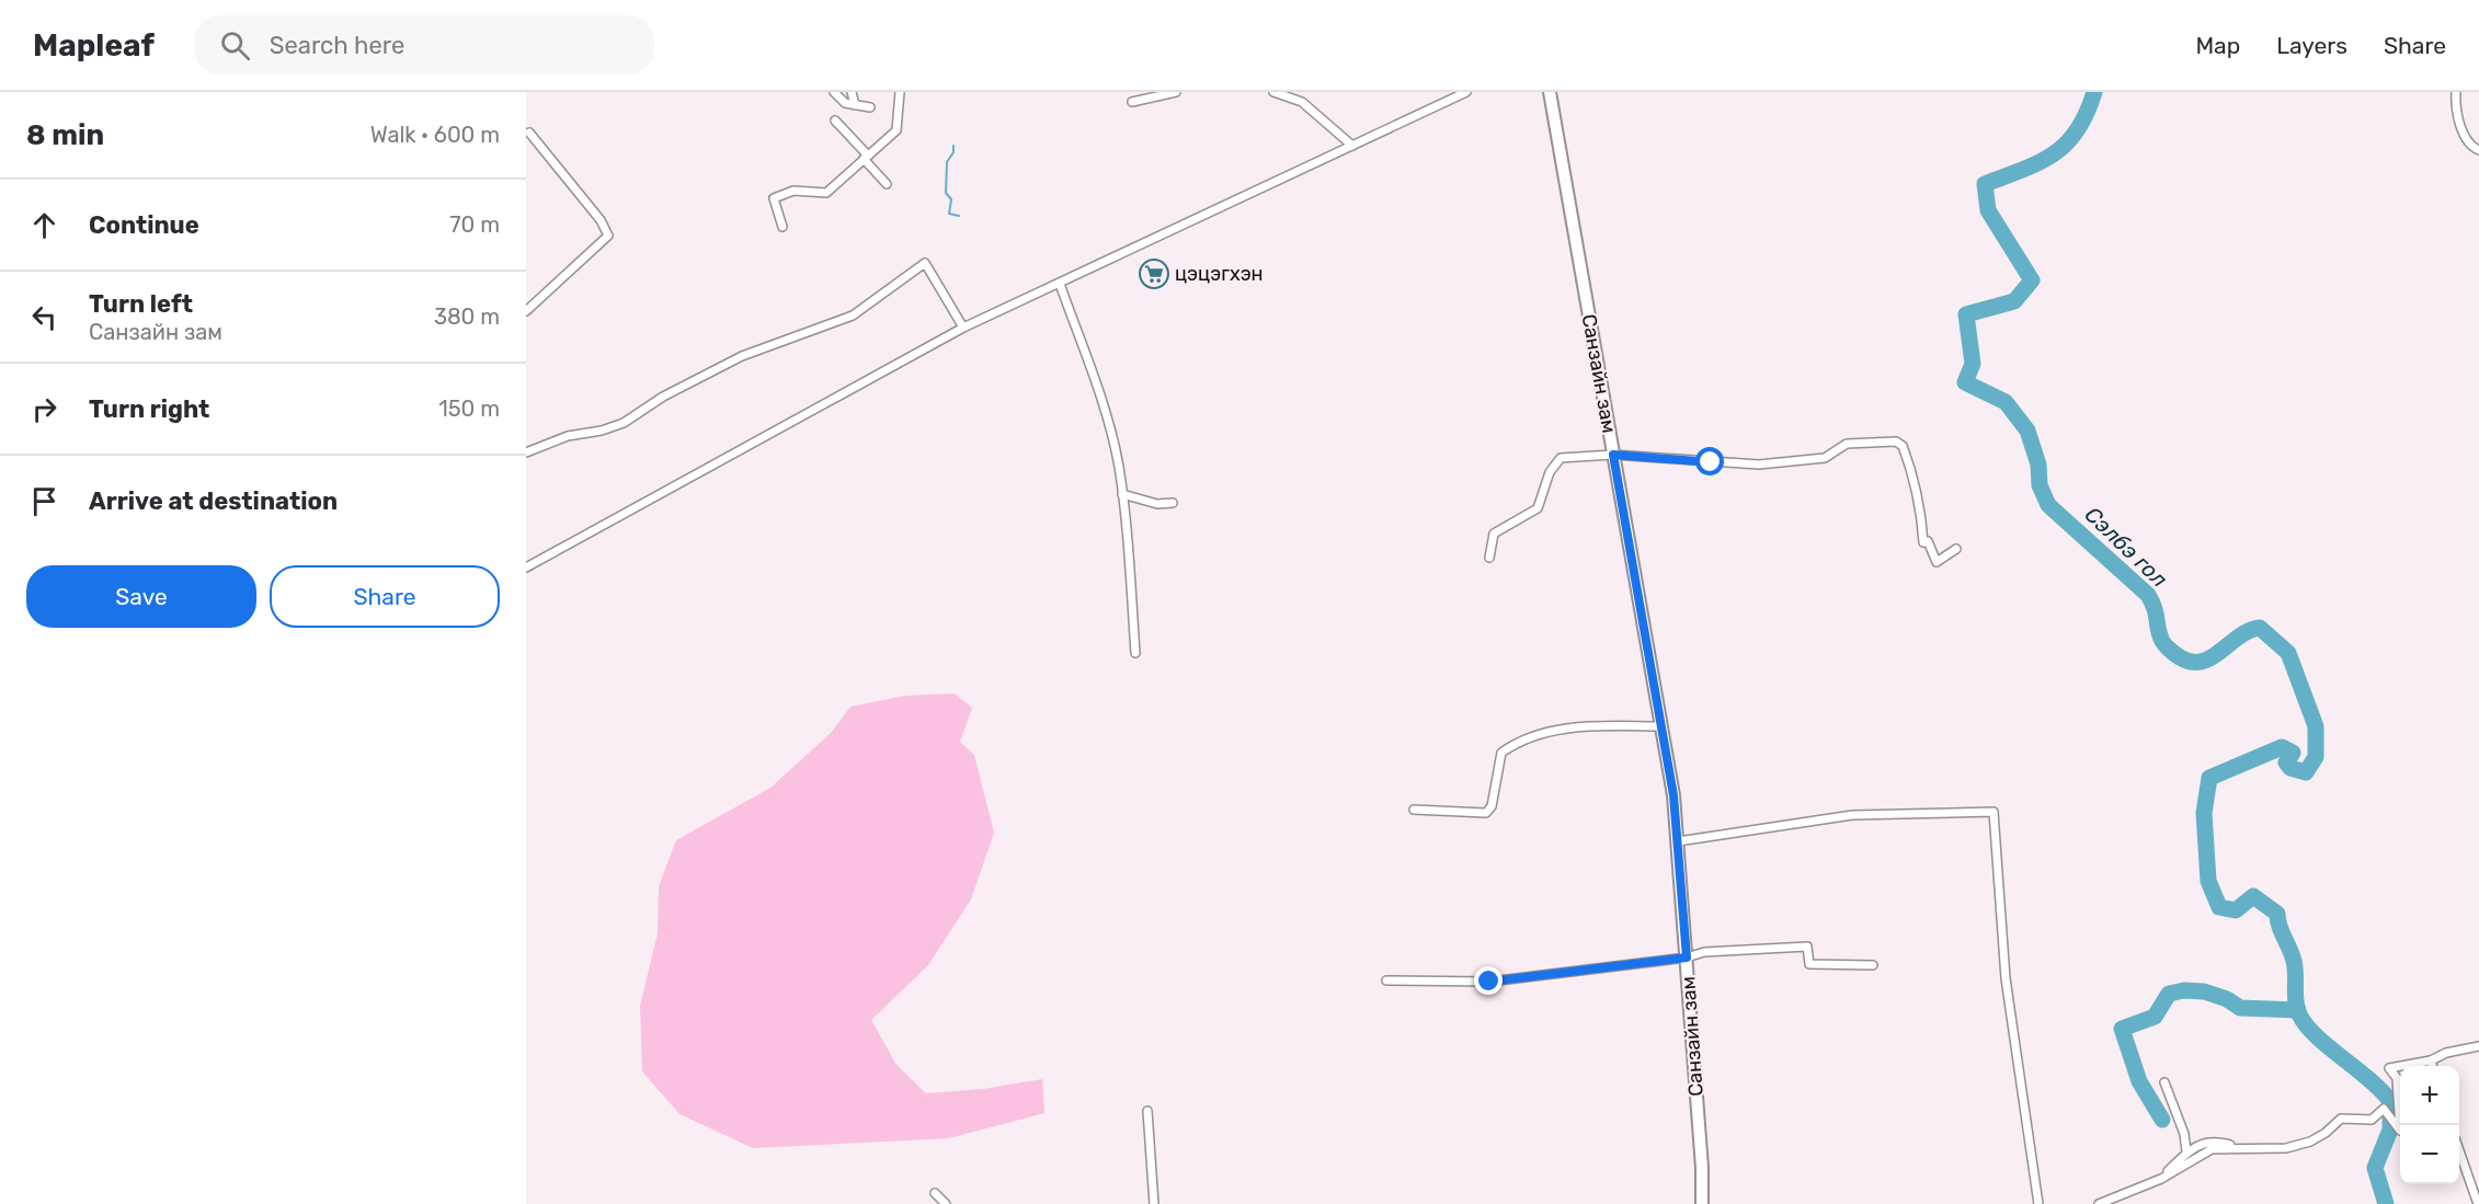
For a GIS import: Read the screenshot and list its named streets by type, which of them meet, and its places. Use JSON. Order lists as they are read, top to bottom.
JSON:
{
  "streets": {
    "main road": ["Санзайн зам"]
  },
  "water": ["Сэлбэ гол"],
  "places": {
    "supermarket": ["цэцэгхэн"]
  },
  "page": {
    "header": "Mapleaf",
    "search": "Search here",
    "nav": ["Map", "Layers", "Share"],
    "heading": ["8 min", "Walk · 600 m"],
    "list": [
      ["Continue", "70 m"],
      ["Turn left", "Санзайн зам", "380 m"],
      ["Turn right", "150 m"],
      "Arrive at destination"
    ],
    "buttons": ["Save", "Share"],
    "map_buttons": ["+", "−"]
  }
}
